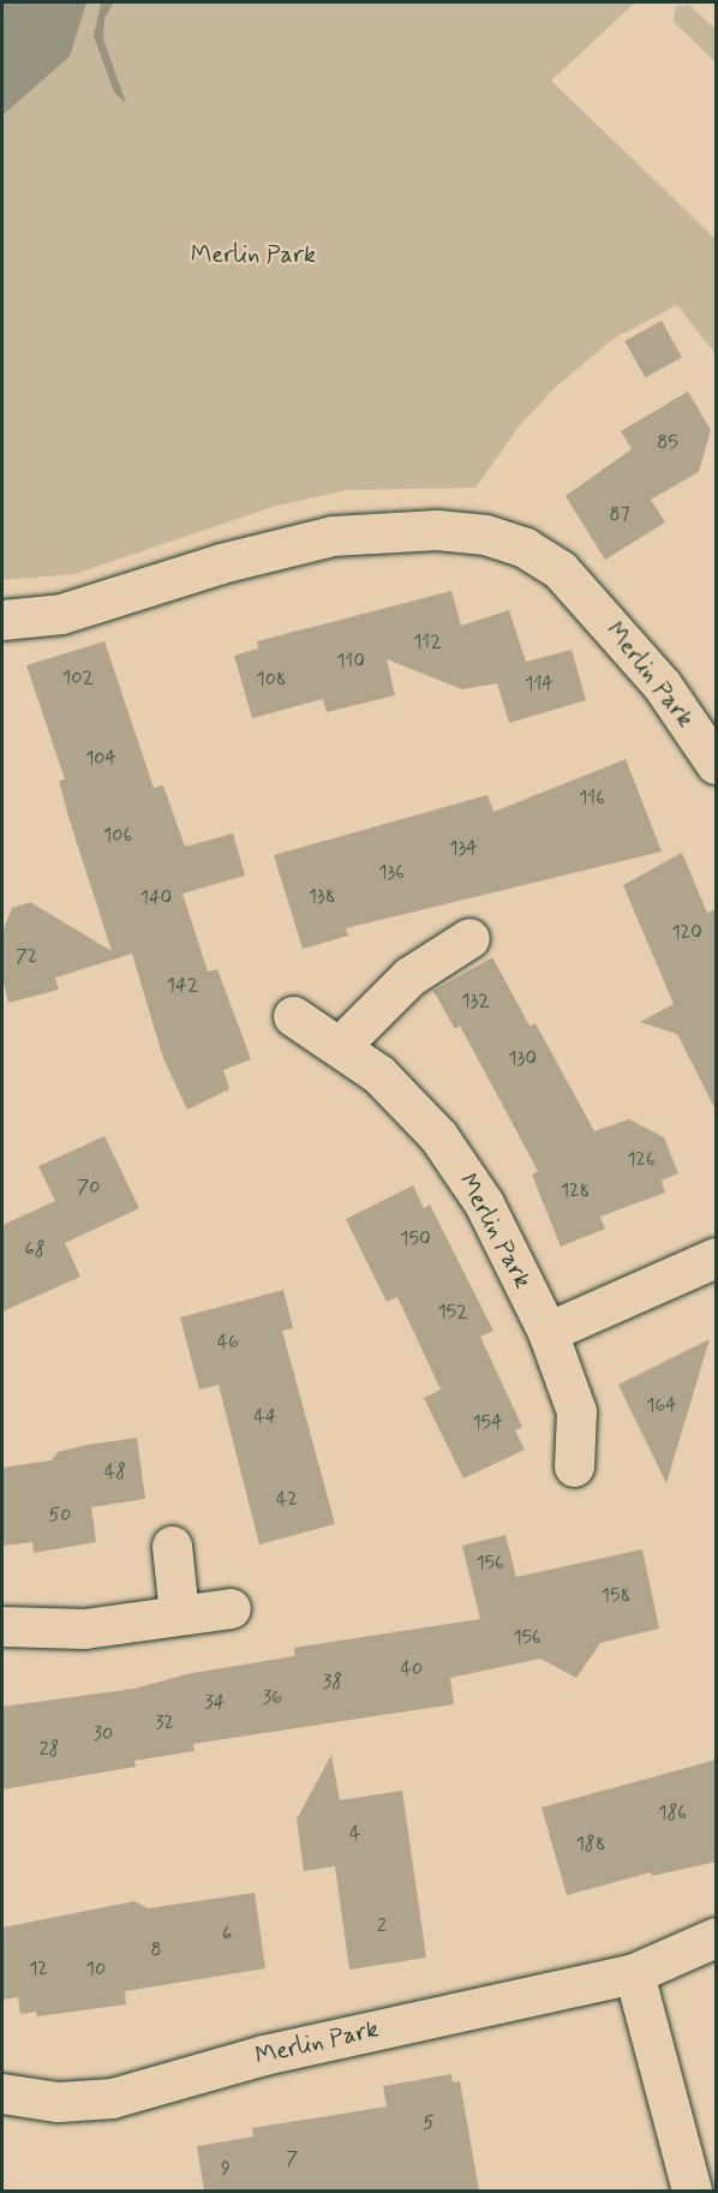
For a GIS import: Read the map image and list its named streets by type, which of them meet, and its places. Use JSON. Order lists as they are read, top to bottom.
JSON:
{
  "streets": {
    "street": ["Merlin Park"]
  },
  "parks": ["Merlin Park"],
  "house_numbers": [
    "85",
    "87",
    "112",
    "110",
    "102",
    "108",
    "114",
    "104",
    "116",
    "106",
    "134",
    "136",
    "138",
    "140",
    "120",
    "72",
    "142",
    "132",
    "130",
    "126",
    "70",
    "128",
    "150",
    "68",
    "152",
    "46",
    "164",
    "44",
    "154",
    "48",
    "42",
    "50",
    "156",
    "158",
    "156",
    "40",
    "38",
    "36",
    "34",
    "32",
    "30",
    "28",
    "186",
    "4",
    "188",
    "2",
    "6",
    "8",
    "12",
    "10",
    "5",
    "7",
    "9"
  ]
}
